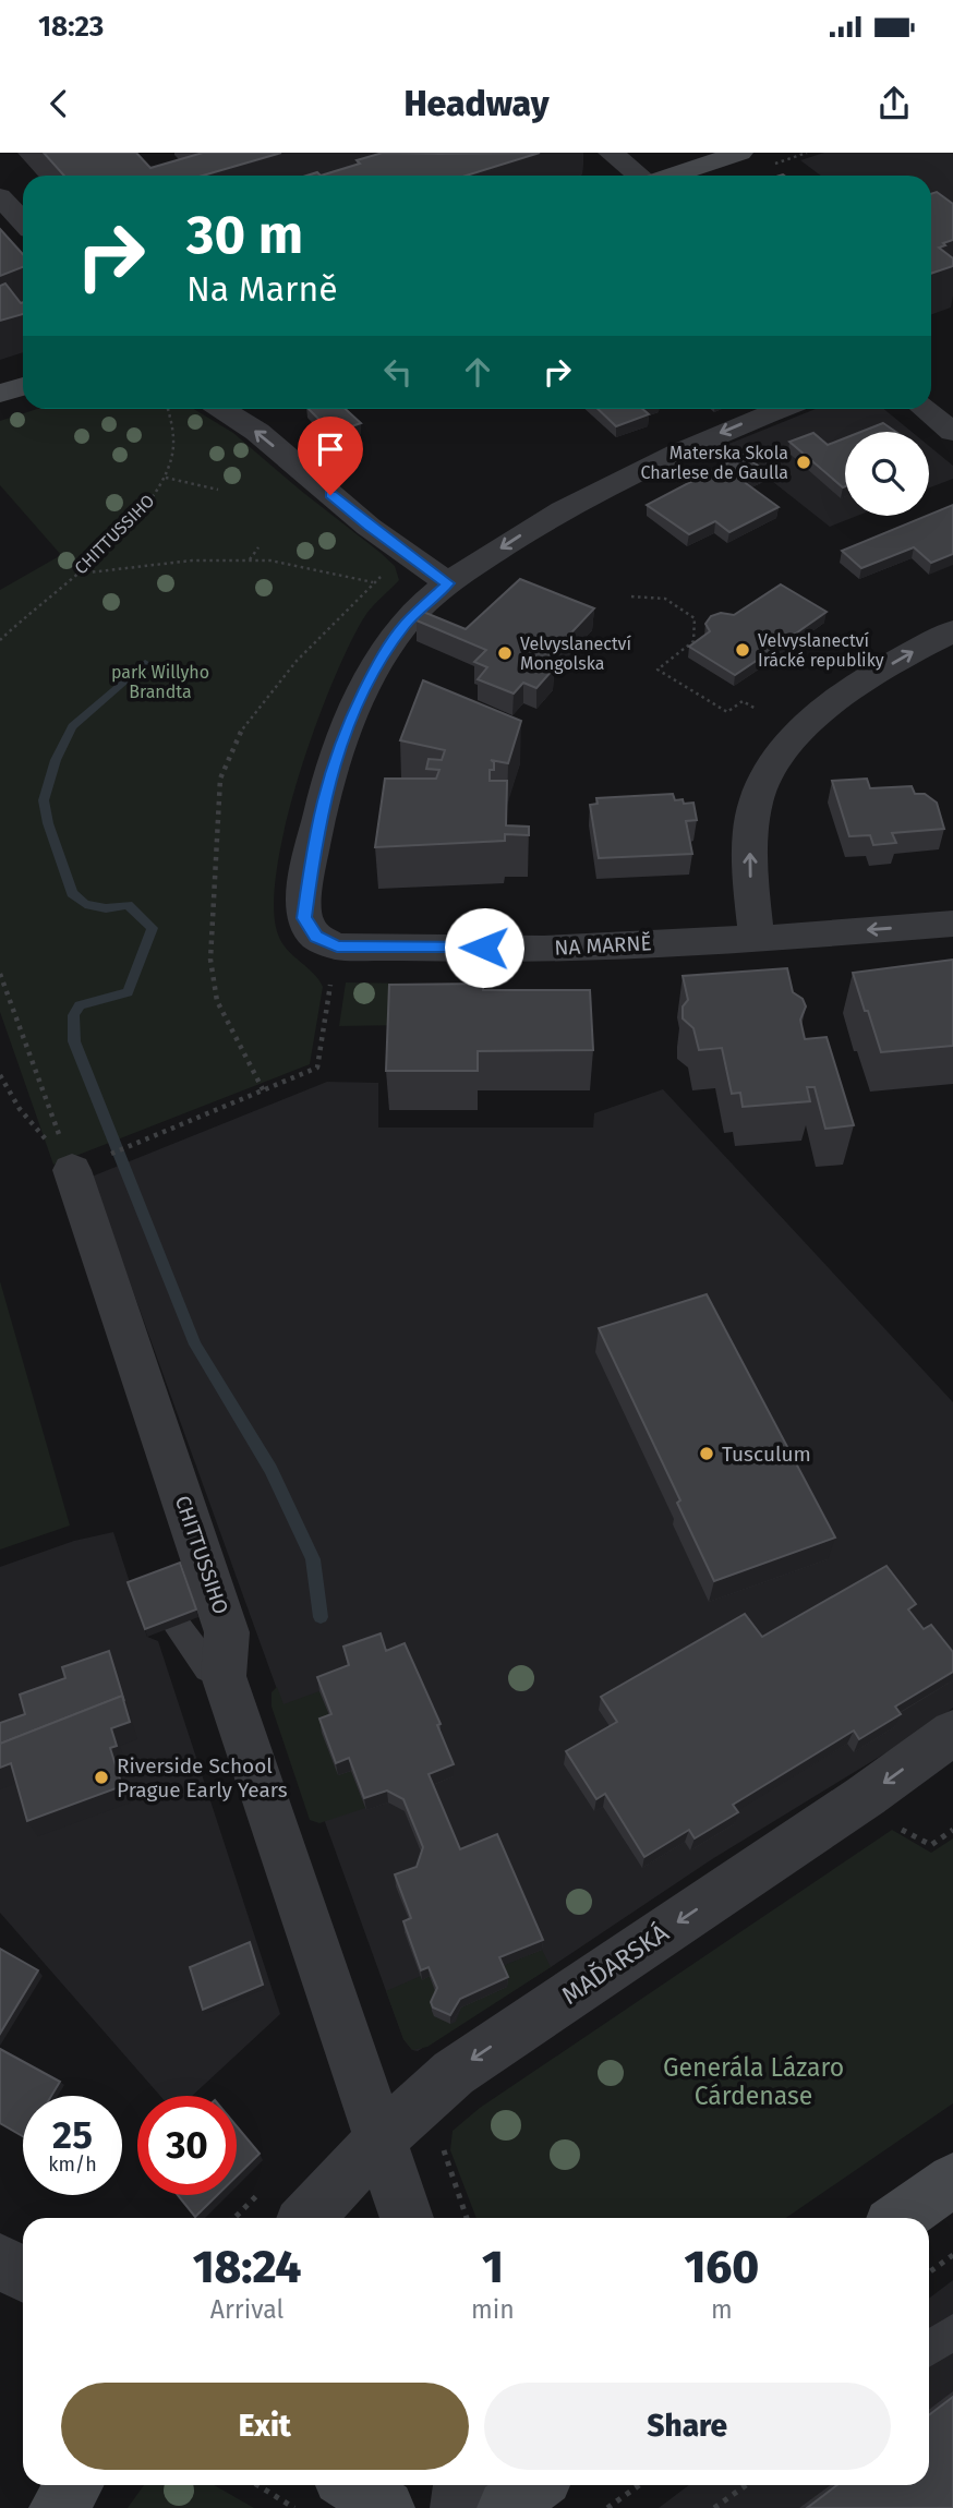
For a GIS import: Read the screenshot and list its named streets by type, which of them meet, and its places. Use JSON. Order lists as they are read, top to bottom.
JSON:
{
  "streets": {
    "street": ["CHITTUSSIHO", "NA MARNĚ", "MAĎARSKÁ"]
  },
  "crossings": [
    ["CHITTUSSIHO", "MAĎARSKÁ"]
  ],
  "one_way": ["MAĎARSKÁ"],
  "parks": ["park Willyho Brandta", "Generála Lázaro Cárdenase"],
  "places": [
    "Materska Skola Charlese de Gaulla",
    "Velvyslanectví Irácké republiky",
    "Velvyslanectví Mongolska",
    "Tusculum",
    "Riverside School Prague Early Years"
  ],
  "page": {
    "status": "18:23",
    "header": "Headway",
    "turn": ["30 m", "Na Marně"],
    "speed": "25 km/h",
    "limit": "30",
    "eta": [
      "18:24",
      "Arrival",
      "1",
      "min",
      "160",
      "m"
    ],
    "buttons": ["Exit", "Share"]
  }
}
